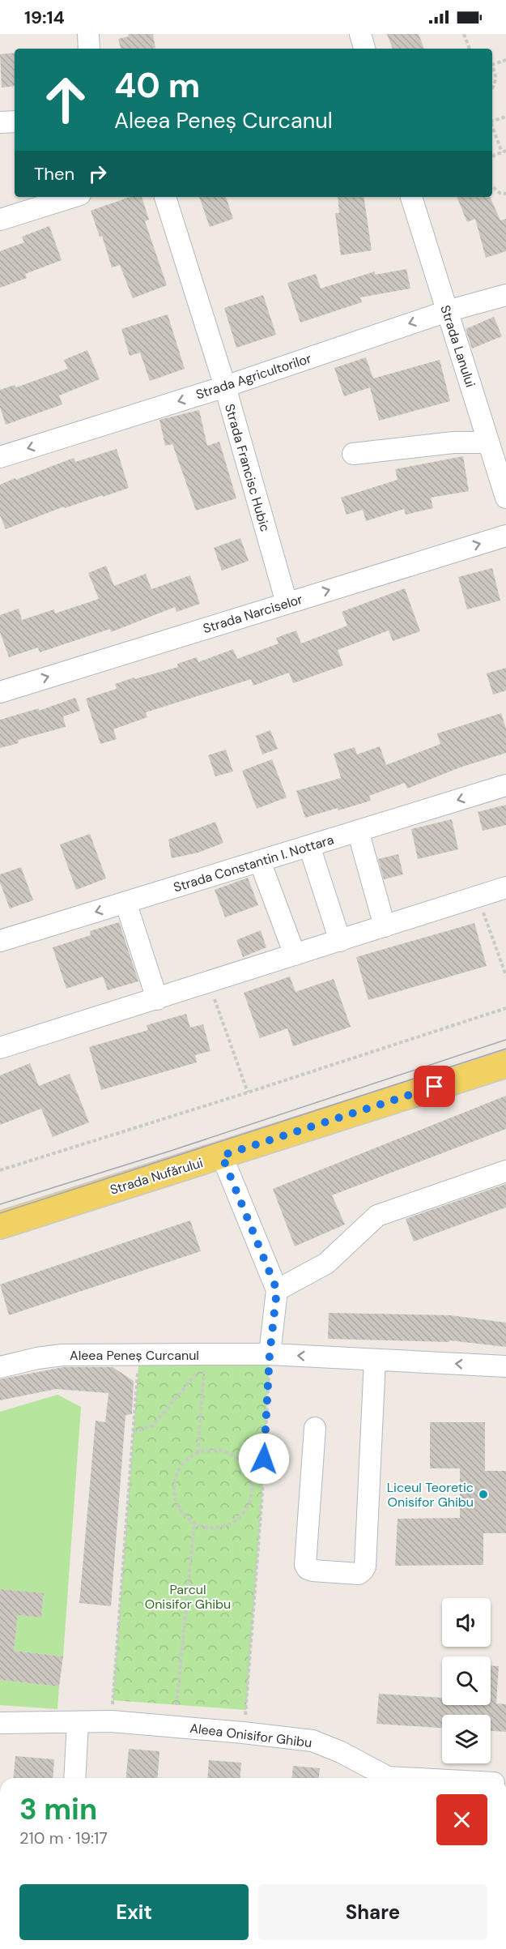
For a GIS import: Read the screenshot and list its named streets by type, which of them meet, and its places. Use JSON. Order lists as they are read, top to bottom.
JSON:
{
  "streets": {
    "main road": ["Strada Nufărului"],
    "street": [
      "Strada Lanului",
      "Strada Agricultorilor",
      "Strada Francisc Hubic",
      "Strada Narciselor",
      "Strada Constantin I. Nottara",
      "Aleea Peneș Curcanul",
      "Aleea Onisifor Ghibu"
    ]
  },
  "crossings": [
    ["Strada Lanului", "Strada Agricultorilor"],
    ["Strada Agricultorilor", "Strada Francisc Hubic"],
    ["Strada Francisc Hubic", "Strada Narciselor"]
  ],
  "one_way": ["Strada Agricultorilor", "Strada Narciselor", "Aleea Peneș Curcanul"],
  "parks": ["Parcul Onisifor Ghibu"],
  "places": ["Liceul Teoretic Onisifor Ghibu"],
  "page": {
    "status": "19:14",
    "turn": ["40 m", "Aleea Peneș Curcanul"],
    "then": "Then",
    "heading": ["3 min", "210 m · 19:17"],
    "buttons": ["Exit", "Share"]
  }
}
